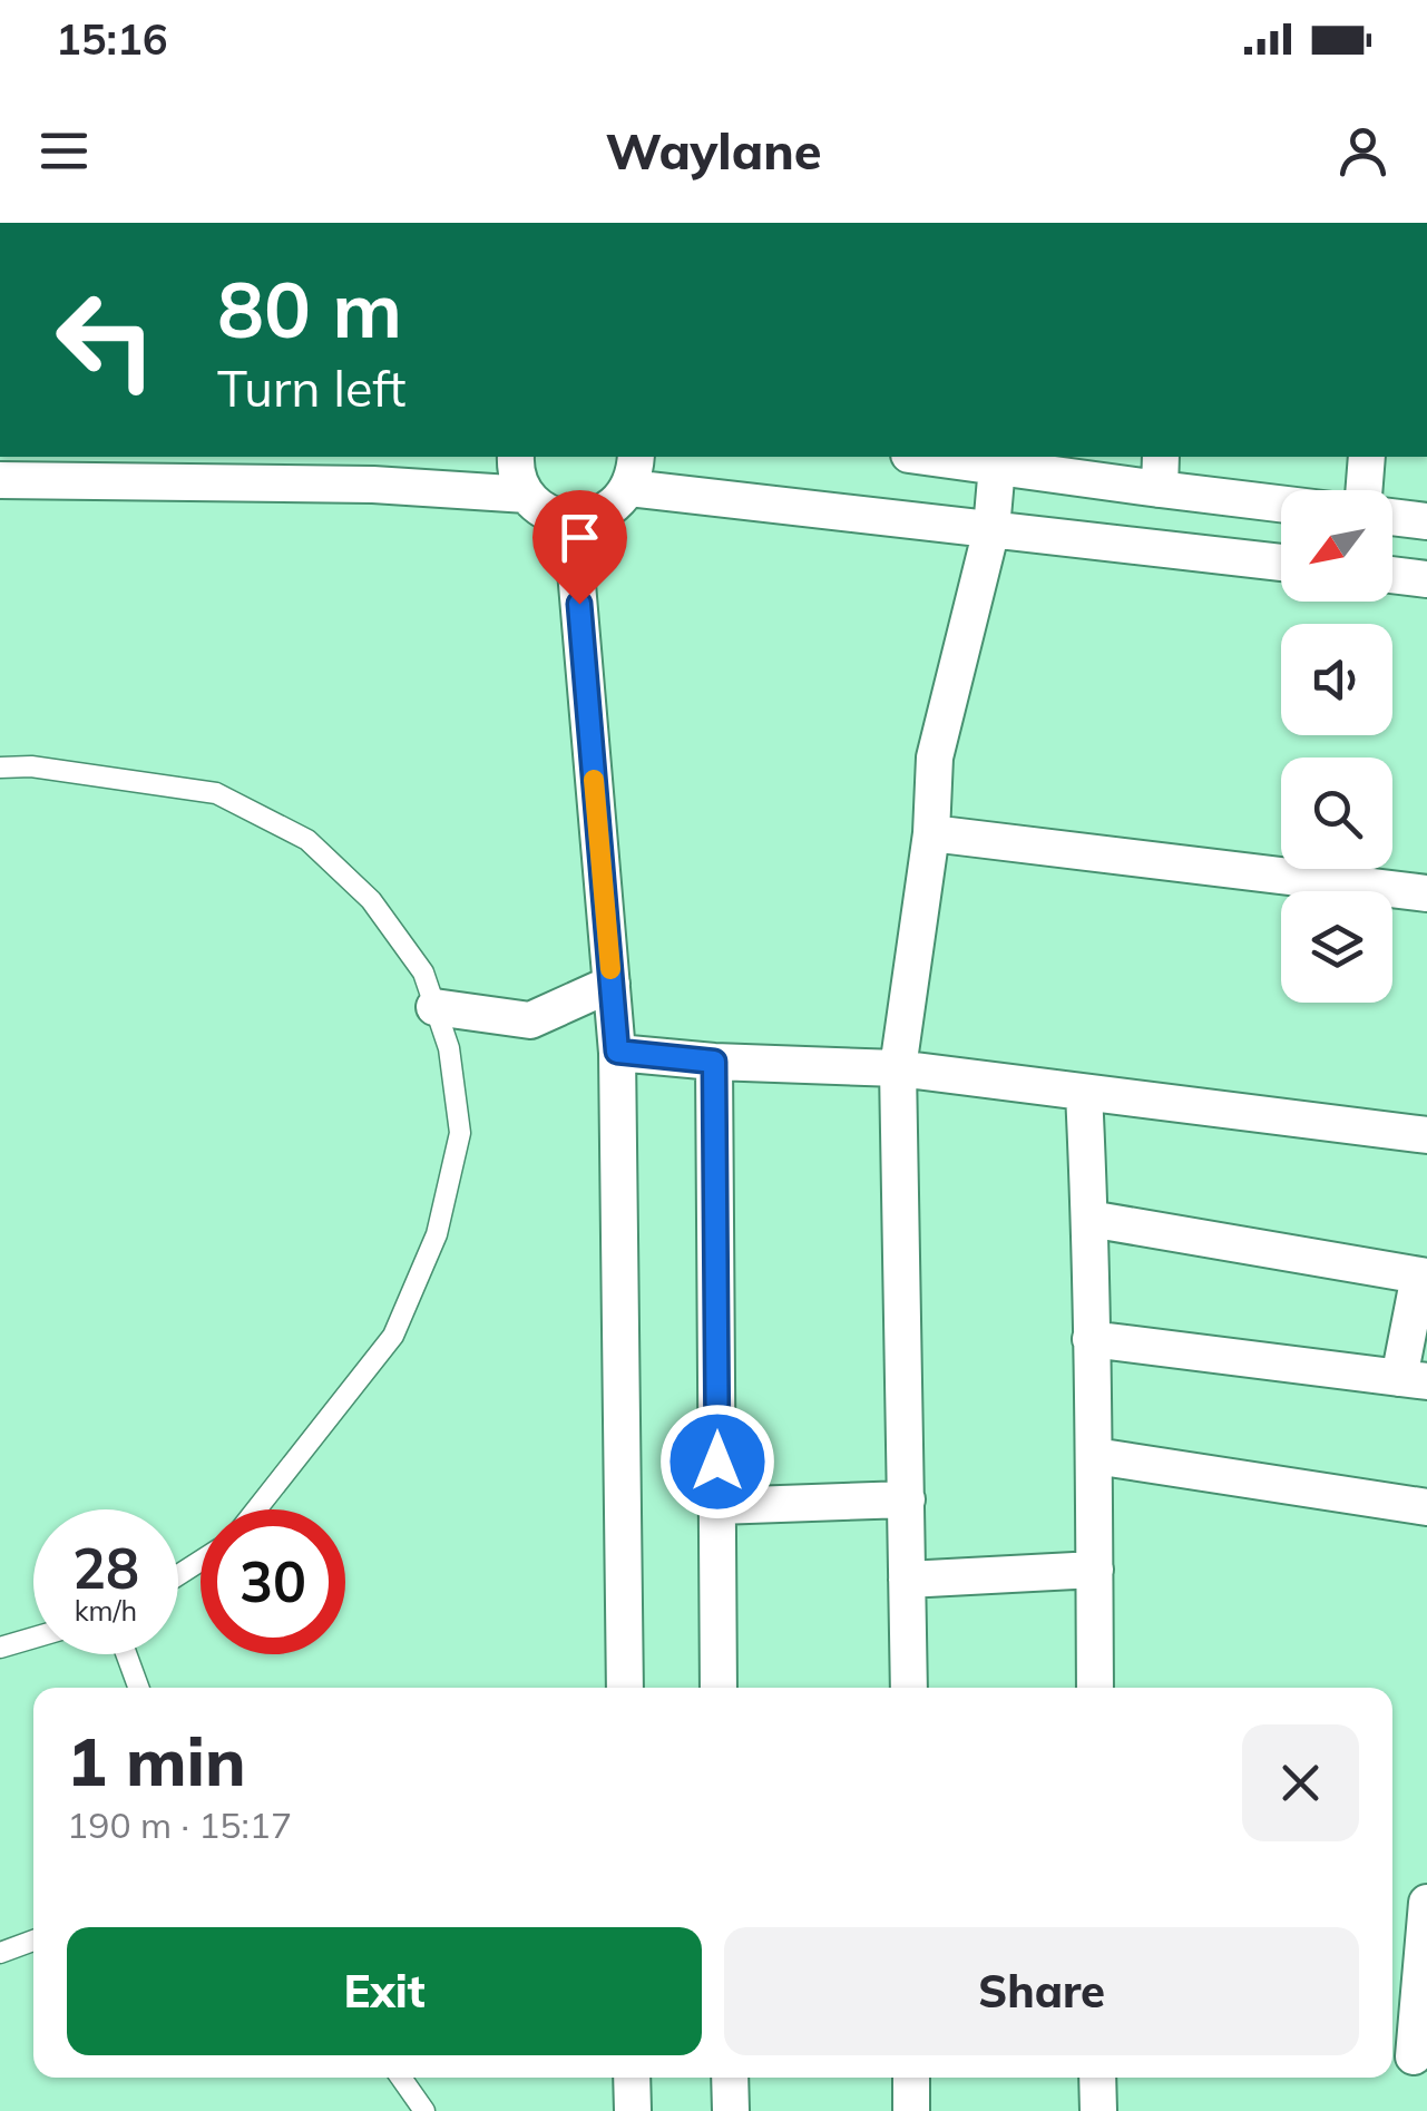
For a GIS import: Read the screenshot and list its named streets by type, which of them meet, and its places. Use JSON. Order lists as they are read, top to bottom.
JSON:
{
  "north": "bottom left",
  "page": {
    "status": "15:16",
    "header": "Waylane",
    "turn": ["80 m", "Turn left"],
    "speed": "28 km/h",
    "limit": "30",
    "heading": ["1 min", "190 m · 15:17"],
    "buttons": ["Exit", "Share"]
  }
}
